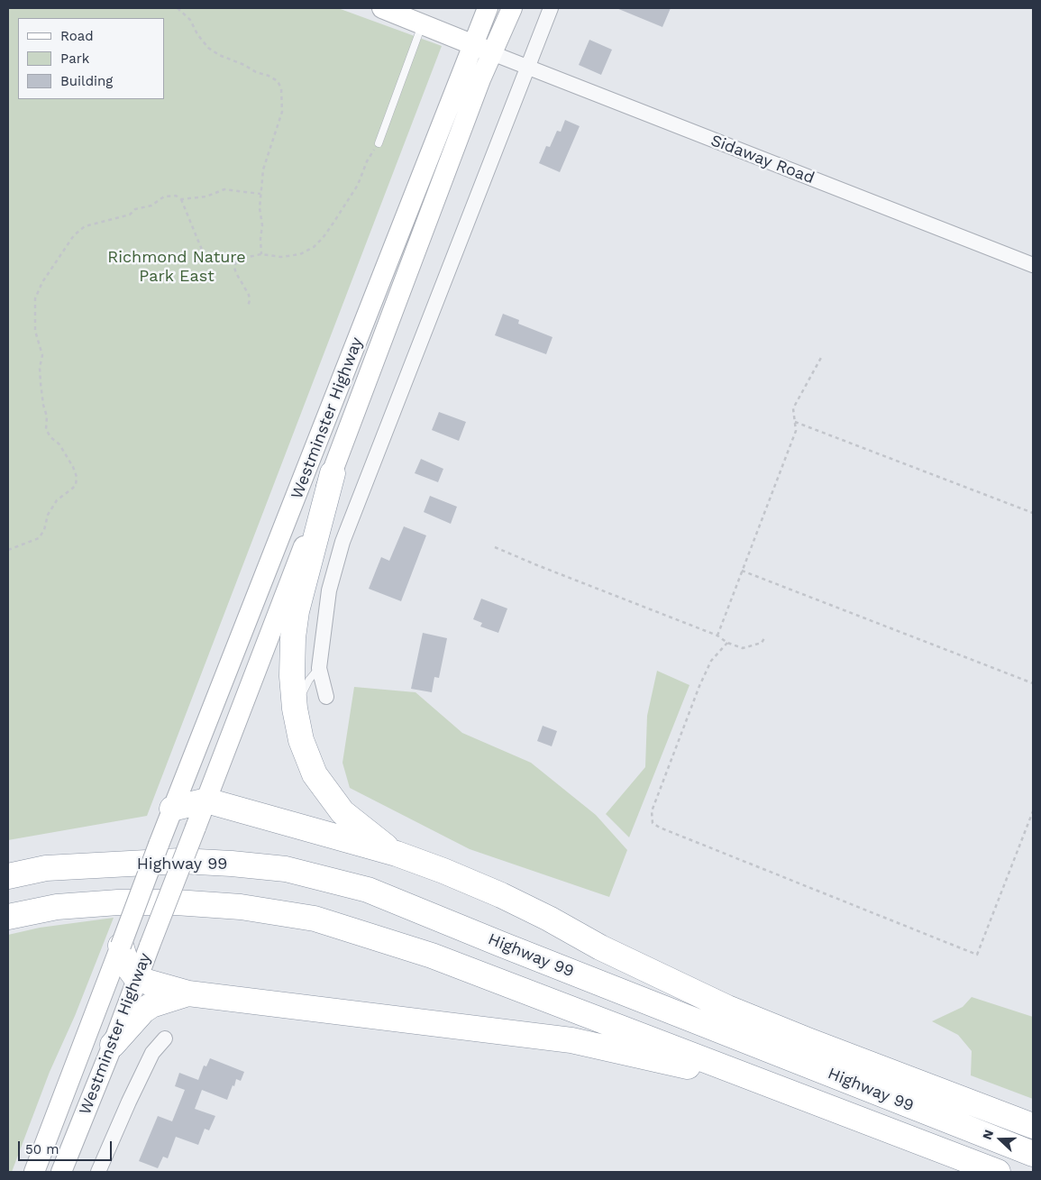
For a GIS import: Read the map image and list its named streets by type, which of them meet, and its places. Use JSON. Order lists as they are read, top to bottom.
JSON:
{
  "streets": {
    "highway": ["Highway 99"],
    "main road": ["Westminster Highway"],
    "street": ["Sidaway Road"]
  },
  "crossings": [
    ["Sidaway Road", "Westminster Highway"]
  ],
  "parks": ["Richmond Nature Park East"],
  "legend": ["Road", "Park", "Building"],
  "scale_bar": "50 m",
  "north": "left"
}
